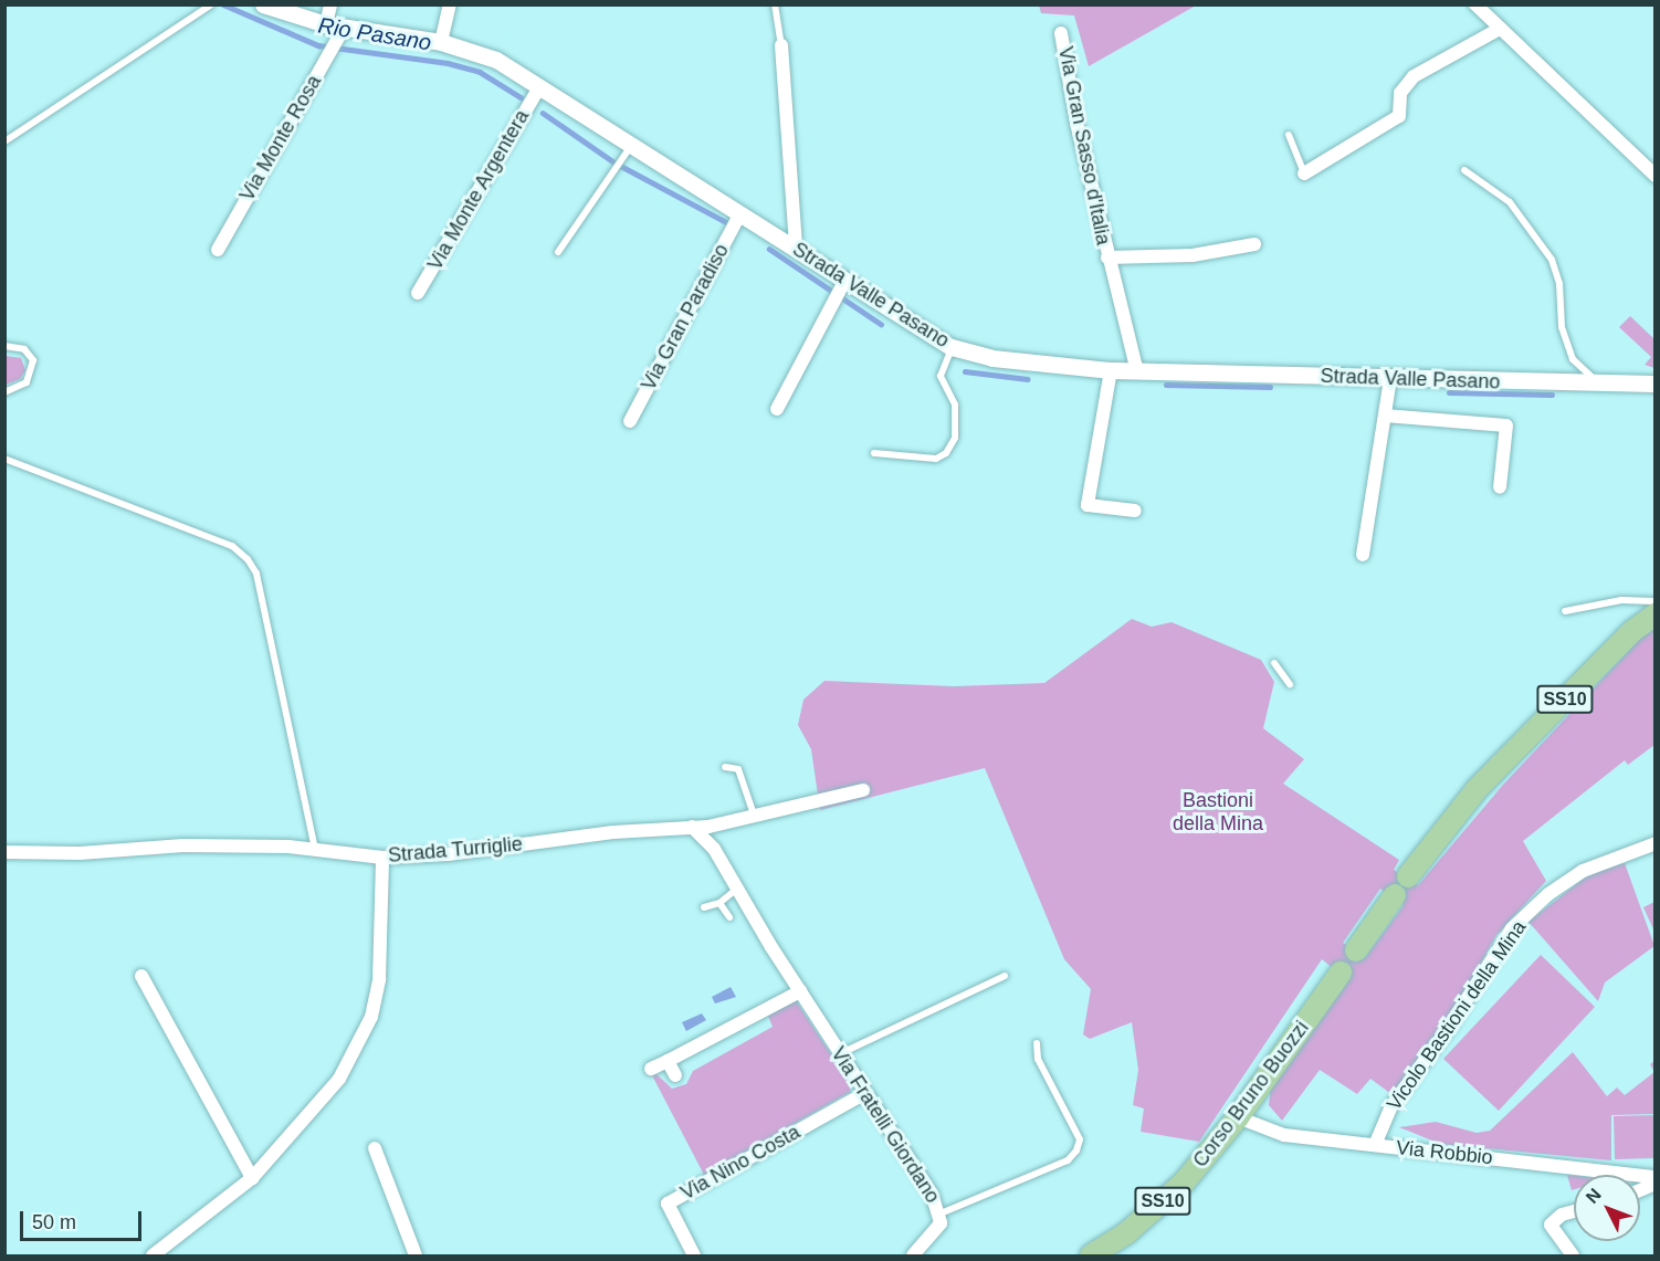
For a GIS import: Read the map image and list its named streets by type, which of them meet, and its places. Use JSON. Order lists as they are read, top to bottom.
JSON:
{
  "streets": {
    "main road": ["SS10", "Corso Bruno Buozzi"],
    "street": [
      "Via Monte Rosa",
      "Via Gran Sasso d'Italia",
      "Via Monte Argentera",
      "Strada Valle Pasano",
      "Via Gran Paradiso",
      "Strada Turriglie",
      "Vicolo Bastioni della Mina",
      "Via Fratelli Giordano",
      "Via Robbio",
      "Via Nino Costa"
    ]
  },
  "crossings": [
    ["Via Monte Rosa", "Strada Valle Pasano"],
    ["Via Gran Sasso d'Italia", "Strada Valle Pasano"],
    ["Via Monte Argentera", "Strada Valle Pasano"],
    ["Strada Valle Pasano", "Via Gran Paradiso"],
    ["Strada Turriglie", "Via Fratelli Giordano"],
    ["Vicolo Bastioni della Mina", "Via Robbio"],
    ["Corso Bruno Buozzi", "Via Robbio"],
    ["Via Fratelli Giordano", "Via Nino Costa"]
  ],
  "water": ["Rio Pasano"],
  "parks": ["Bastioni della Mina"],
  "scale_bar": "50 m",
  "north": "top left"
}
